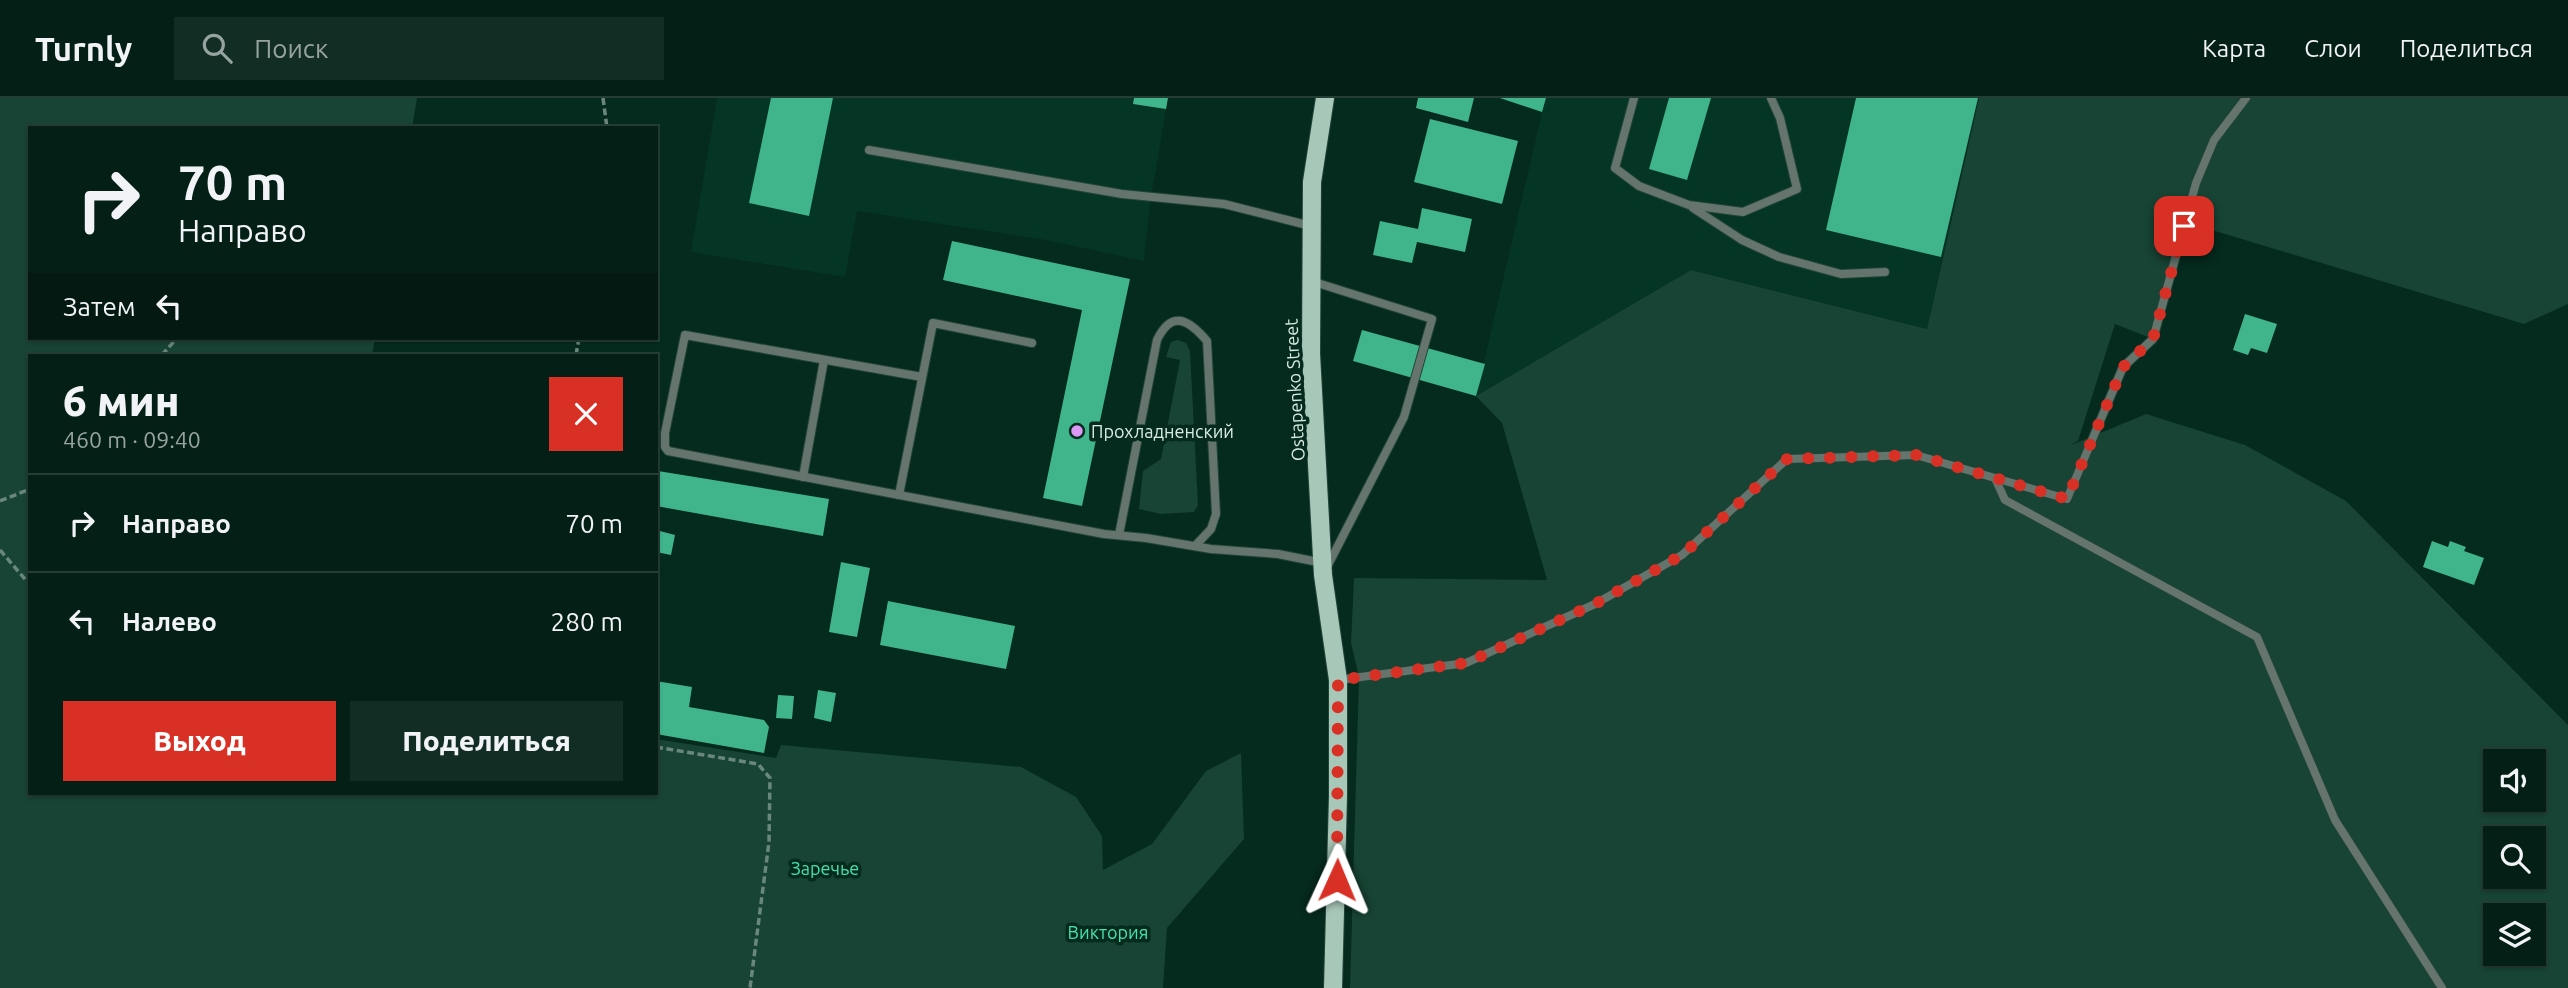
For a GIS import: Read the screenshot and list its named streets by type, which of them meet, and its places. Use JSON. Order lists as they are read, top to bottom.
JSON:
{
  "streets": {
    "main road": ["Ostapenko Street"]
  },
  "parks": ["Заречье", "Виктория"],
  "places": ["Прохладненский"],
  "page": {
    "header": "Turnly",
    "search": "Поиск",
    "nav": ["Карта", "Слои", "Поделиться"],
    "turn": ["70 m", "Направо"],
    "then": "Затем",
    "heading": ["6 мин", "460 m · 09:40"],
    "list": [
      {
        "name": "Направо",
        "value": "70 m"
      },
      {
        "name": "Налево",
        "value": "280 m"
      }
    ],
    "buttons": ["Выход", "Поделиться"]
  }
}
